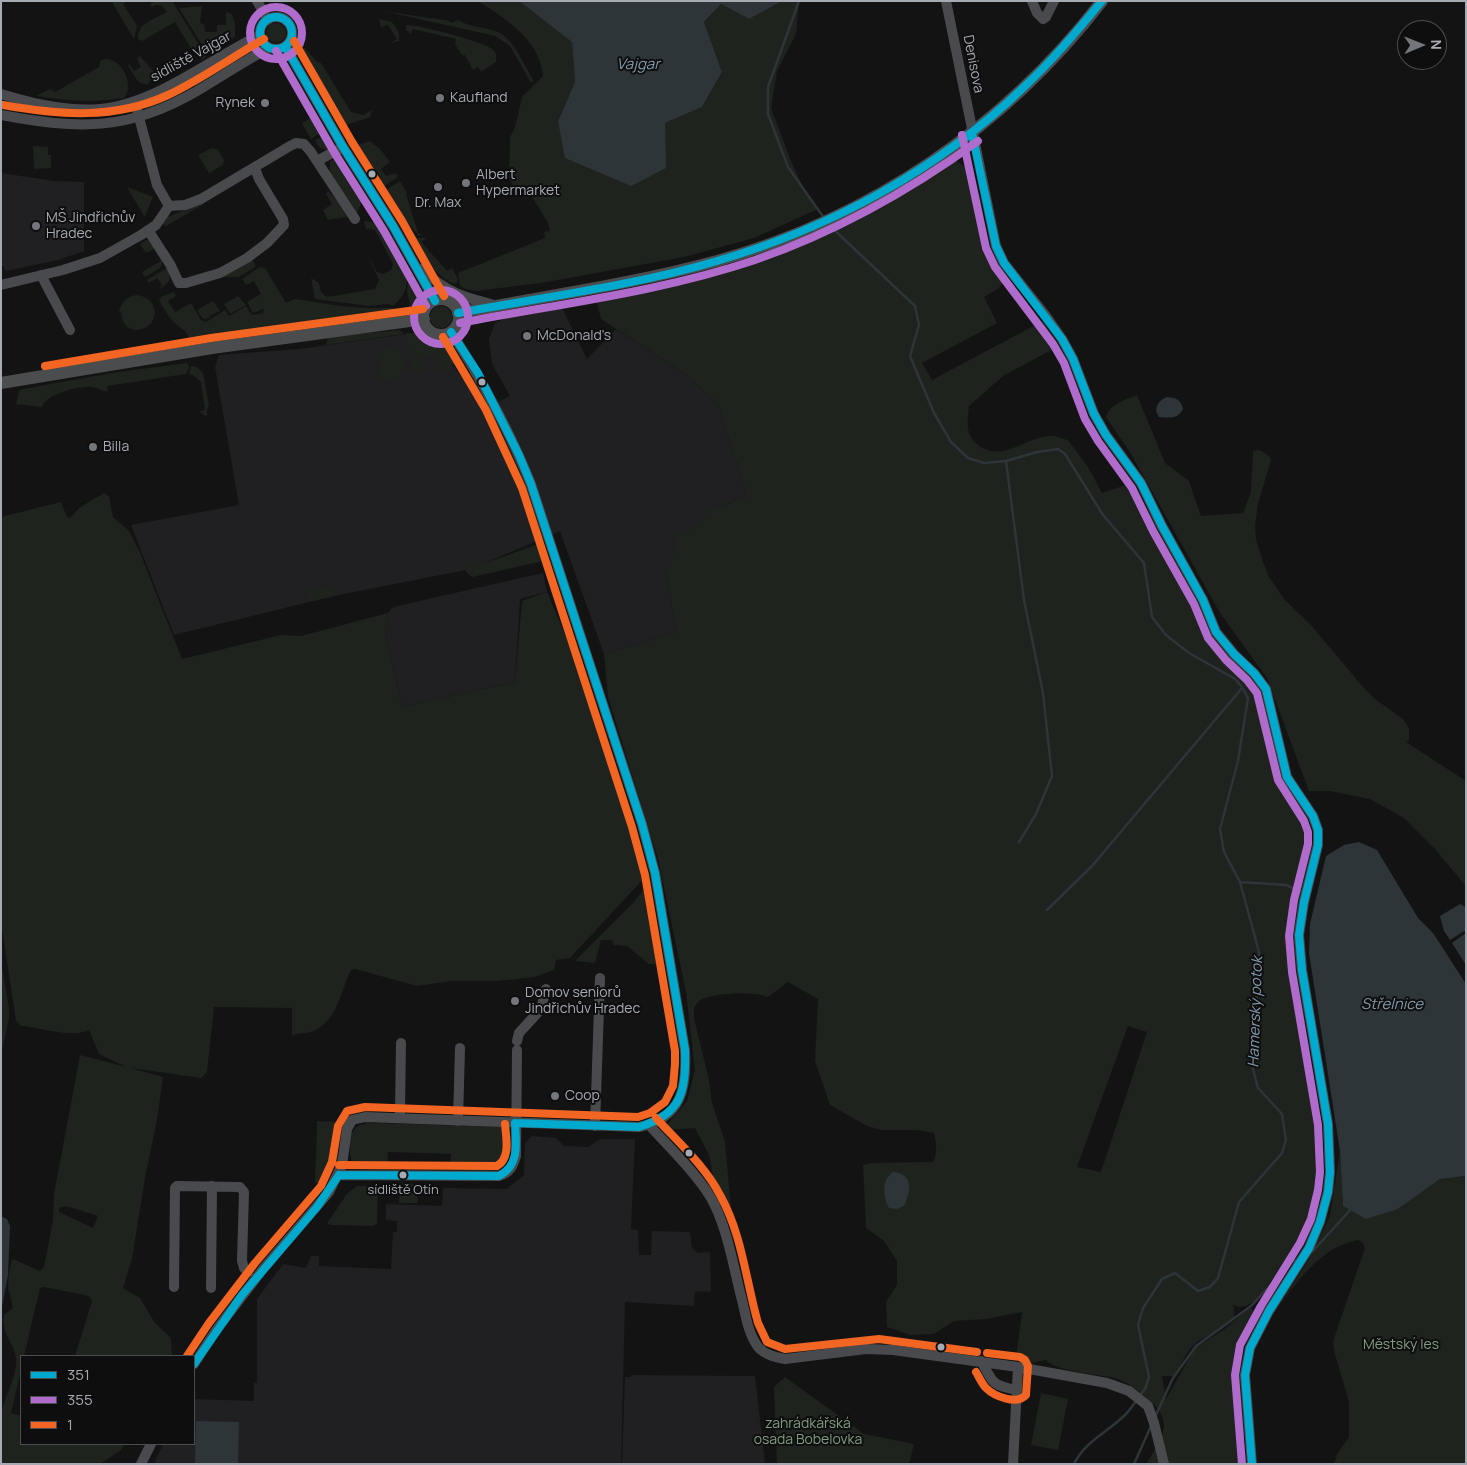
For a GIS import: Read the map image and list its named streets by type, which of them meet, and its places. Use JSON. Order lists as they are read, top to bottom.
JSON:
{
  "streets": {
    "street": ["sídliště Vajgar", "Denisova"]
  },
  "water": ["Vajgar", "Střelnice", "Hamerský potok"],
  "parks": ["Městský les", "zahrádkářská osada Bobelovka"],
  "places": [
    "Kaufland",
    "Rynek",
    "Albert Hypermarket",
    "Dr. Max",
    "MŠ Jindřichův Hradec",
    "McDonald's",
    "Billa",
    "Domov seniorů Jindřichův Hradec",
    "Coop",
    "sídliště Otín"
  ],
  "lines": ["transit line 351", "transit line 355", "transit line 1"],
  "legend": ["351", "355", "1"],
  "north": "right"
}
